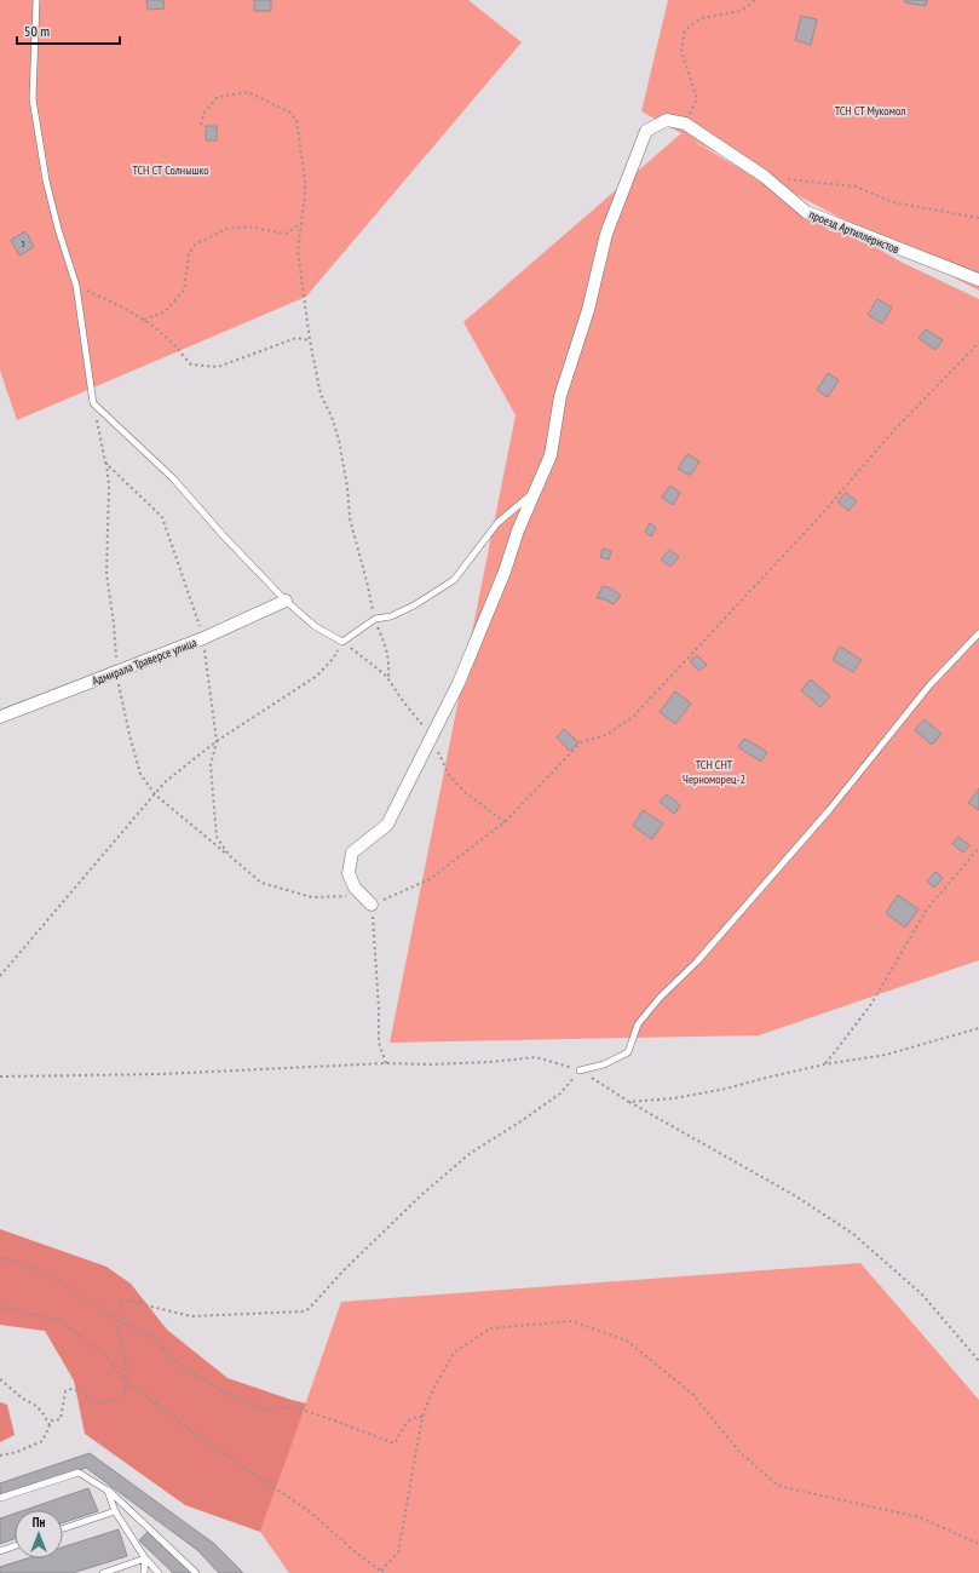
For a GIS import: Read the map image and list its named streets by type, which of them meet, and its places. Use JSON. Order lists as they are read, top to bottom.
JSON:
{
  "streets": {
    "street": ["проезд Артиллеристов", "Адмирала Траверсе улица"]
  },
  "parks": ["ТСН СТ Мукомол", "ТСН СТ Солнышко", "ТСН СНТ Черноморец-2"],
  "house_numbers": ["5"],
  "scale_bar": "50 m",
  "north": "top"
}
